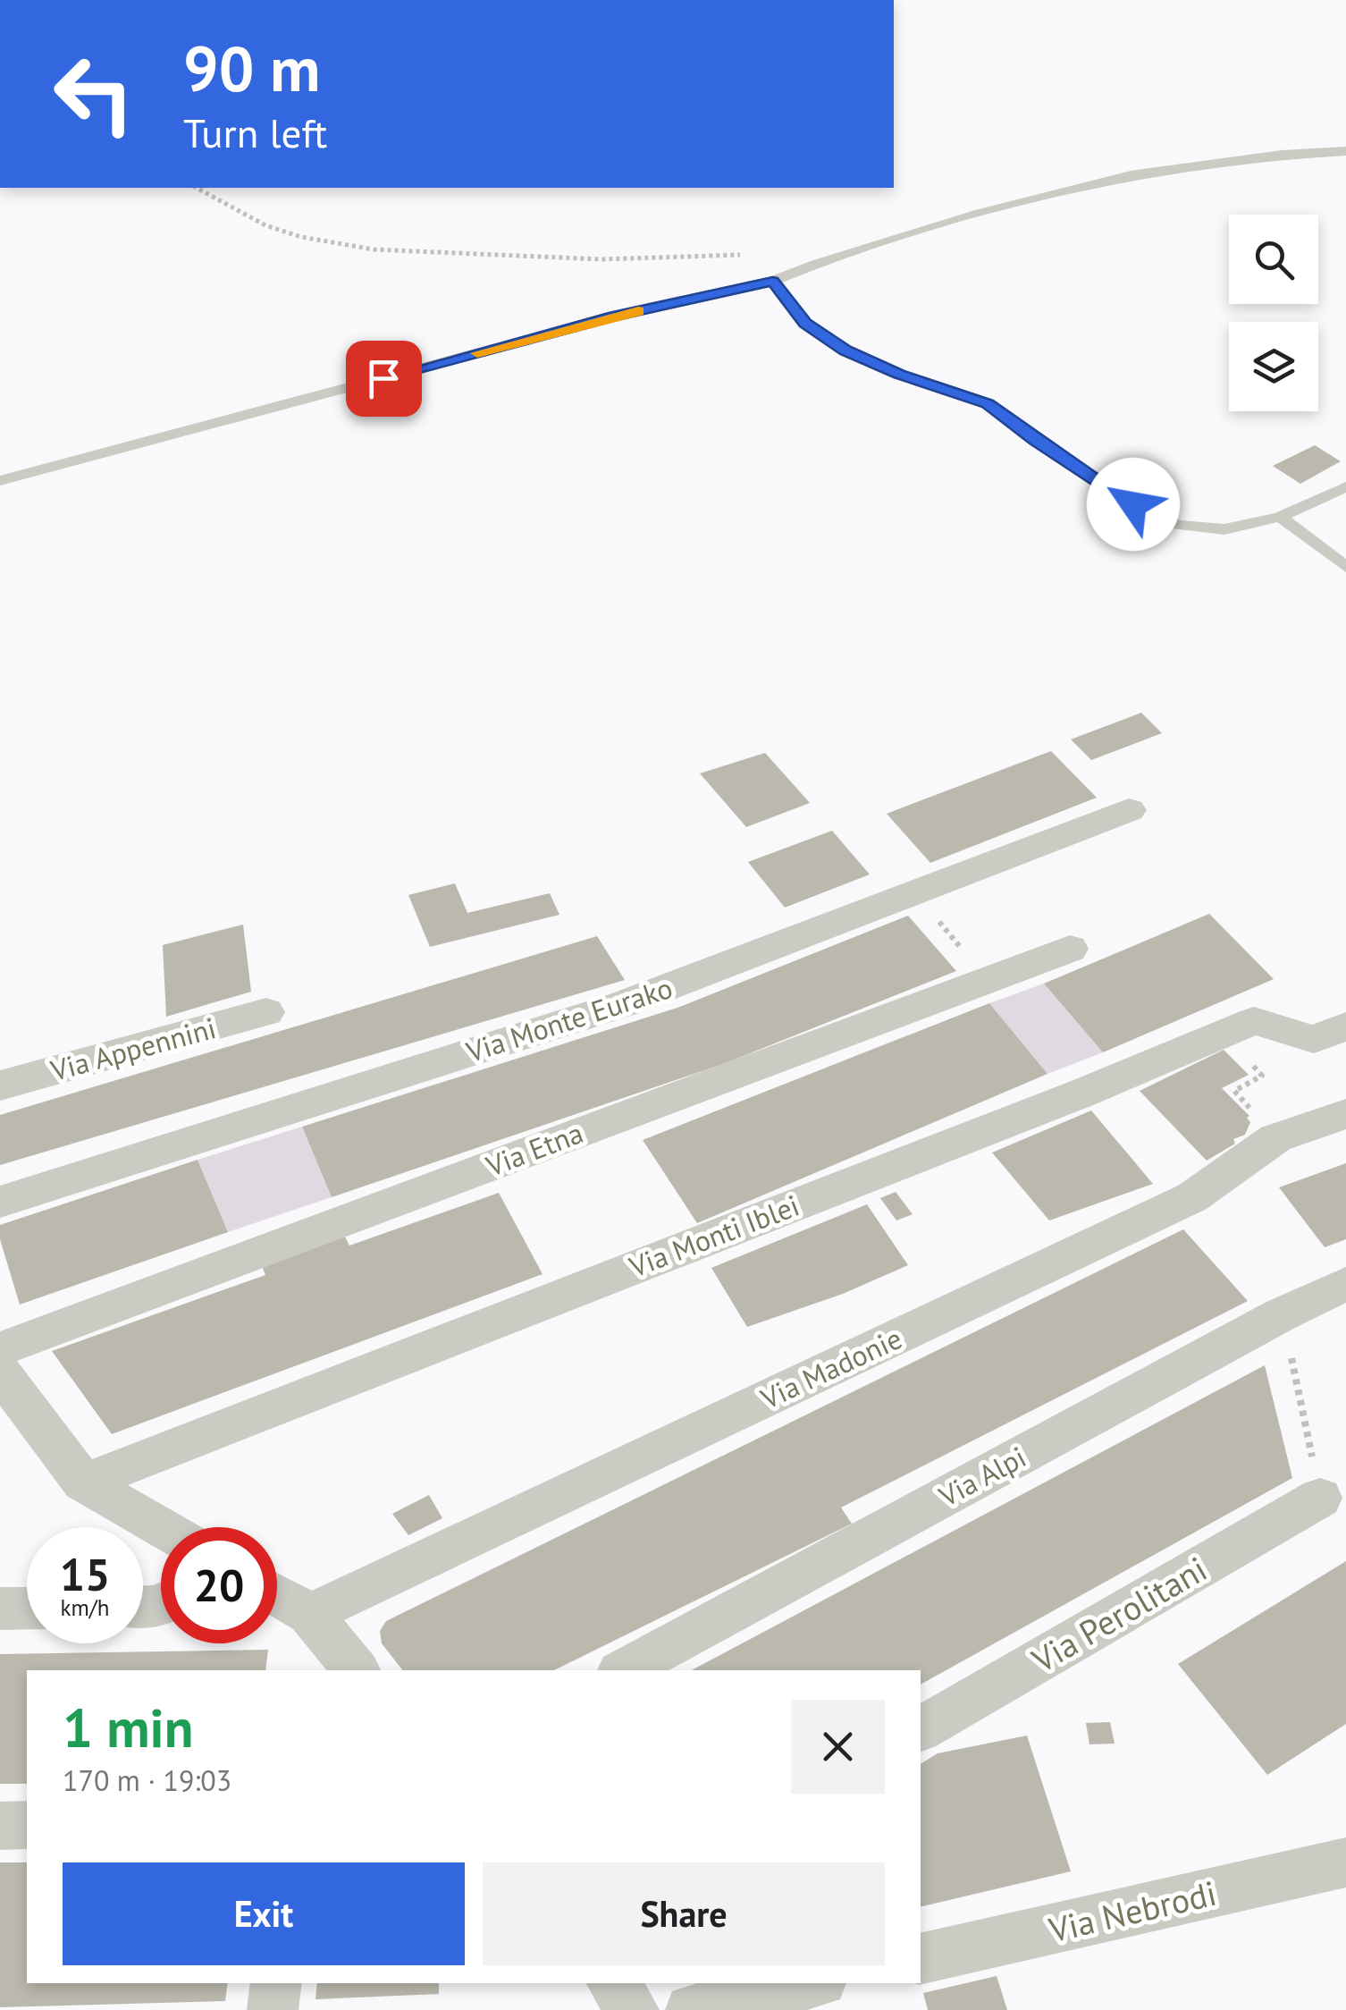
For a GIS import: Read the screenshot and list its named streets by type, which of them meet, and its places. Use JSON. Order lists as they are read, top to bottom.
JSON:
{
  "streets": {
    "street": [
      "Via Monte Eurako",
      "Via Appennini",
      "Via Etna",
      "Via Monti Iblei",
      "Via Madonie",
      "Via Alpi",
      "Via Perolitani",
      "Via Nebrodi"
    ]
  },
  "page": {
    "turn": ["90 m", "Turn left"],
    "speed": "15 km/h",
    "limit": "20",
    "heading": ["1 min", "170 m · 19:03"],
    "buttons": ["Exit", "Share"]
  }
}
